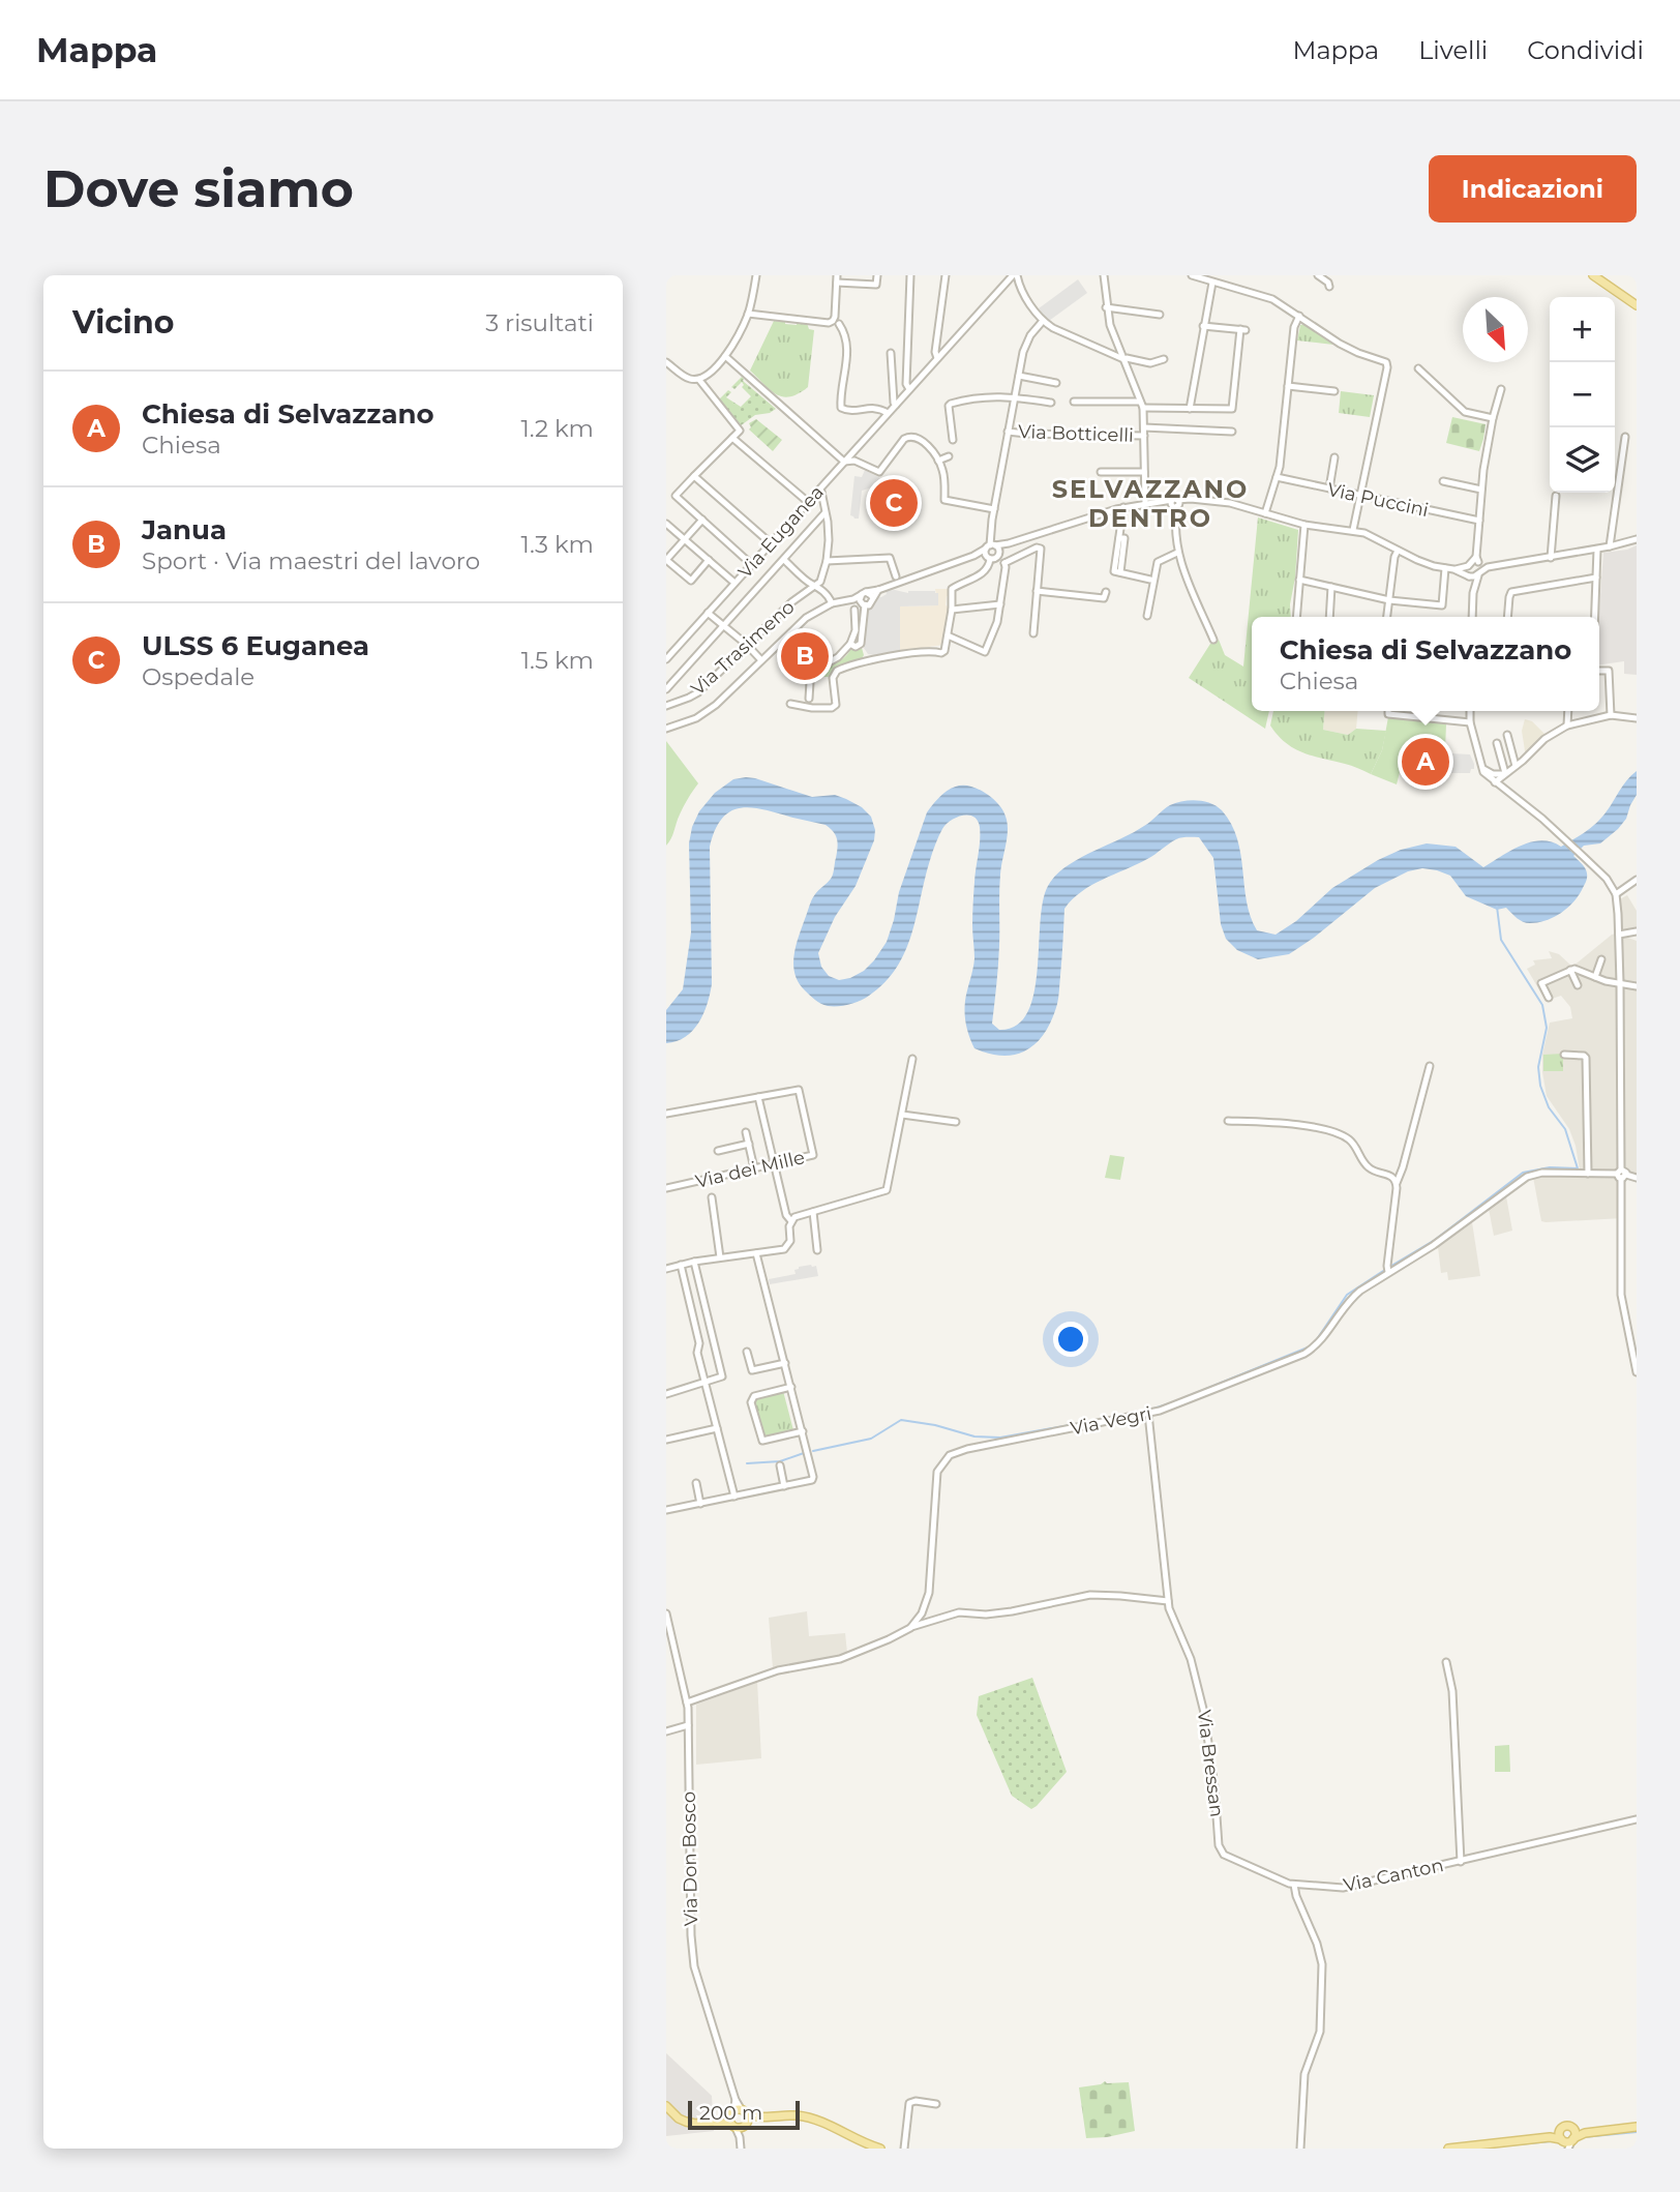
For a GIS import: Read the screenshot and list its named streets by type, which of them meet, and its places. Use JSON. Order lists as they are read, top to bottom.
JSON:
{
  "streets": {
    "street": [
      "Via Botticelli",
      "Via Puccini",
      "Via Euganea",
      "Via Trasimeno",
      "Via dei Mille",
      "Via Vegri",
      "Via Bressan",
      "Via Don Bosco",
      "Via Canton"
    ]
  },
  "crossings": [
    ["Via Vegri", "Via Bressan"],
    ["Via Bressan", "Via Canton"]
  ],
  "districts": ["SELVAZZANO DENTRO"],
  "scale_bar": "200 m",
  "north": "bottom right",
  "page": {
    "header": "Mappa",
    "nav": ["Mappa", "Livelli", "Condividi"],
    "buttons": "Indicazioni",
    "title": "Dove siamo",
    "heading": ["Vicino", "3 risultati"],
    "map_buttons": ["+", "−"],
    "list": [
      {
        "mark": "A",
        "name": "Chiesa di Selvazzano",
        "note": "Chiesa",
        "value": "1.2 km"
      },
      {
        "mark": "B",
        "name": "Janua",
        "note": "Sport · Via maestri del lavoro",
        "value": "1.3 km"
      },
      {
        "mark": "C",
        "name": "ULSS 6 Euganea",
        "note": "Ospedale",
        "value": "1.5 km"
      }
    ],
    "pins": ["C", "B", "A"],
    "popup": ["Chiesa di Selvazzano", "Chiesa"],
    "scale": "200 m"
  }
}
